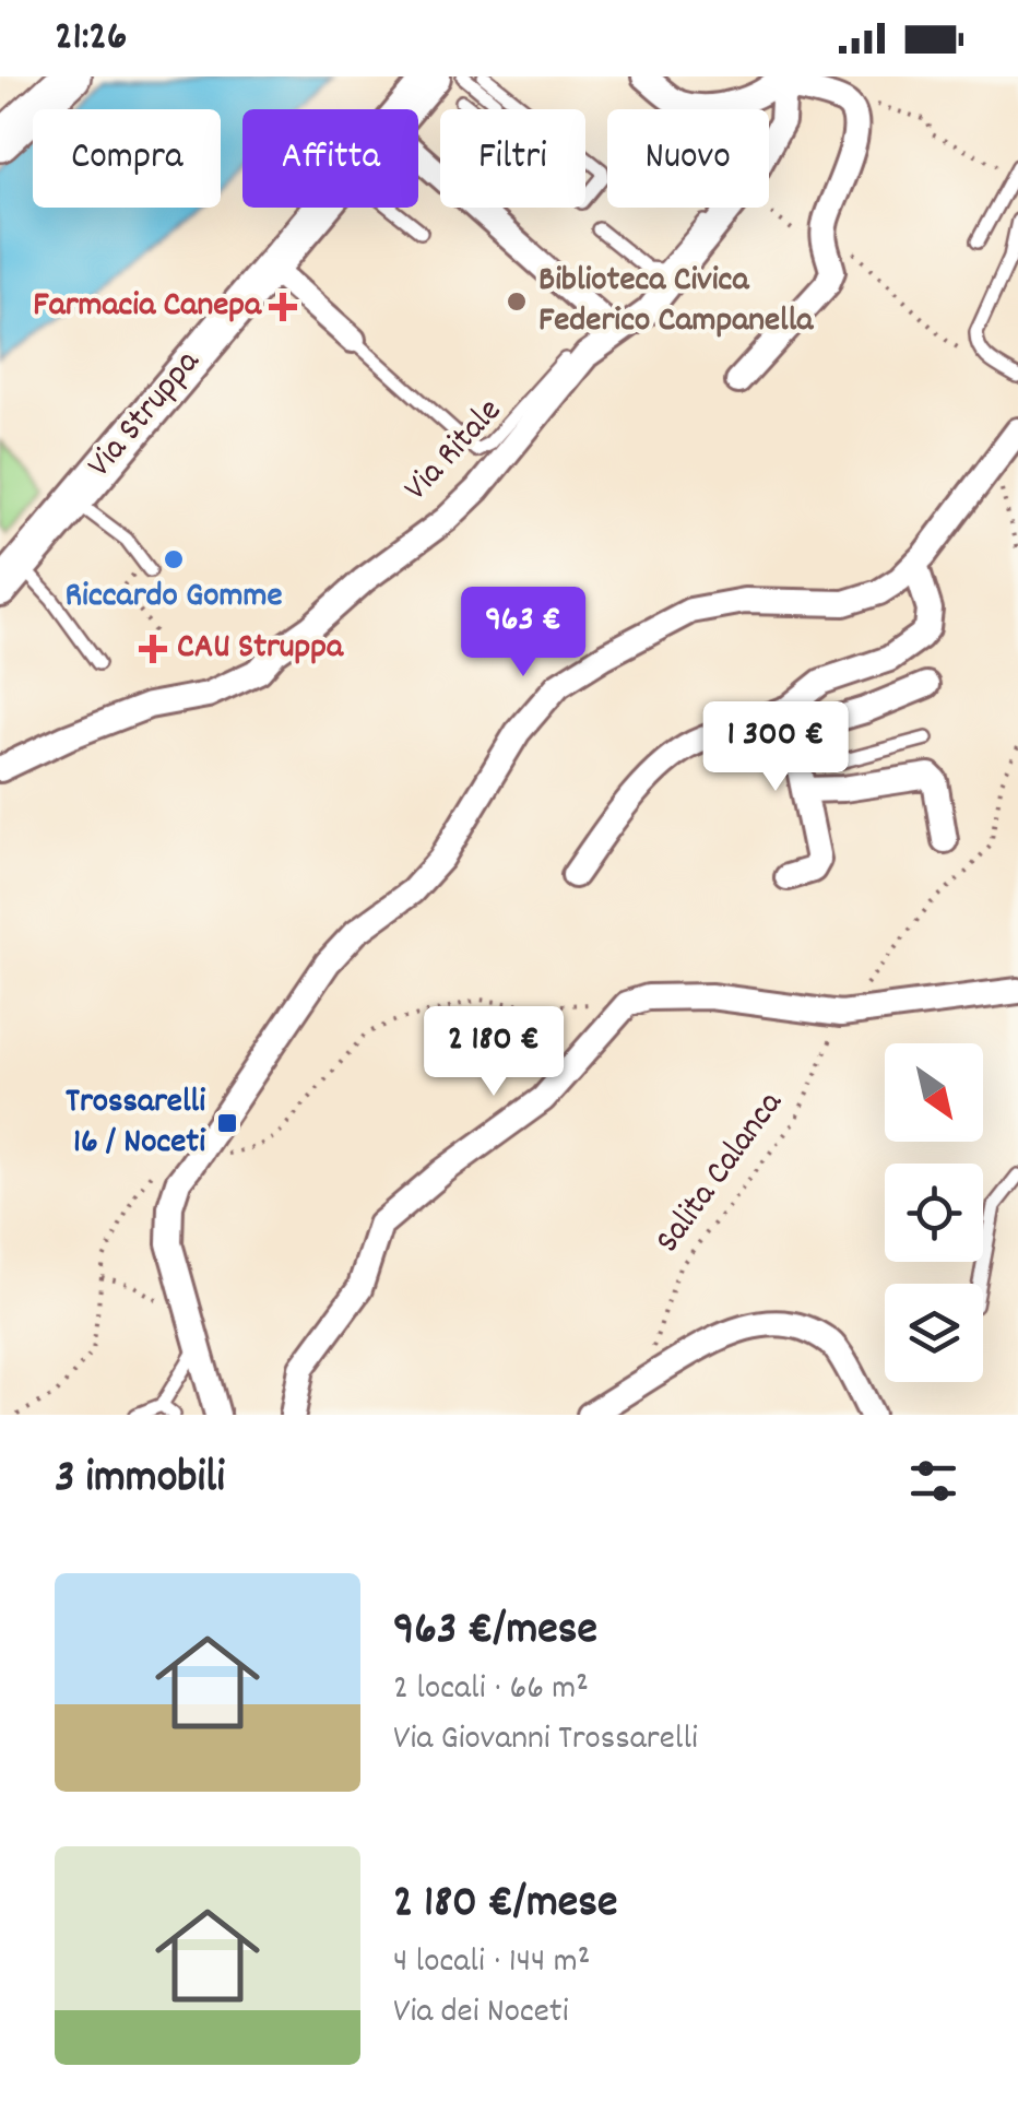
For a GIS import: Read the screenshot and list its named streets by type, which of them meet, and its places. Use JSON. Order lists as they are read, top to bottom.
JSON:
{
  "streets": {
    "street": ["Via Struppa", "Via Ritale"],
    "path": ["Salita Calanca"]
  },
  "places": {
    "other": ["Biblioteca Civica Federico Campanella", "Riccardo Gomme"],
    "health": ["Farmacia Canepa", "CAU Struppa"],
    "transit": ["Trossarelli 16 / Noceti"]
  },
  "north": "bottom right",
  "page": {
    "status": "21:26",
    "chip": [
      "Compra",
      "Affitta",
      "Filtri",
      "Nuovo"
    ],
    "price": ["963 €", "1 300 €", "2 180 €"],
    "heading": "3 immobili",
    "list": [
      {
        "name": "963 €/mese",
        "note": "2 locali · 66 m² · Via Giovanni Trossarelli"
      },
      {
        "name": "2 180 €/mese",
        "note": "4 locali · 144 m² · Via dei Noceti"
      }
    ]
  }
}
